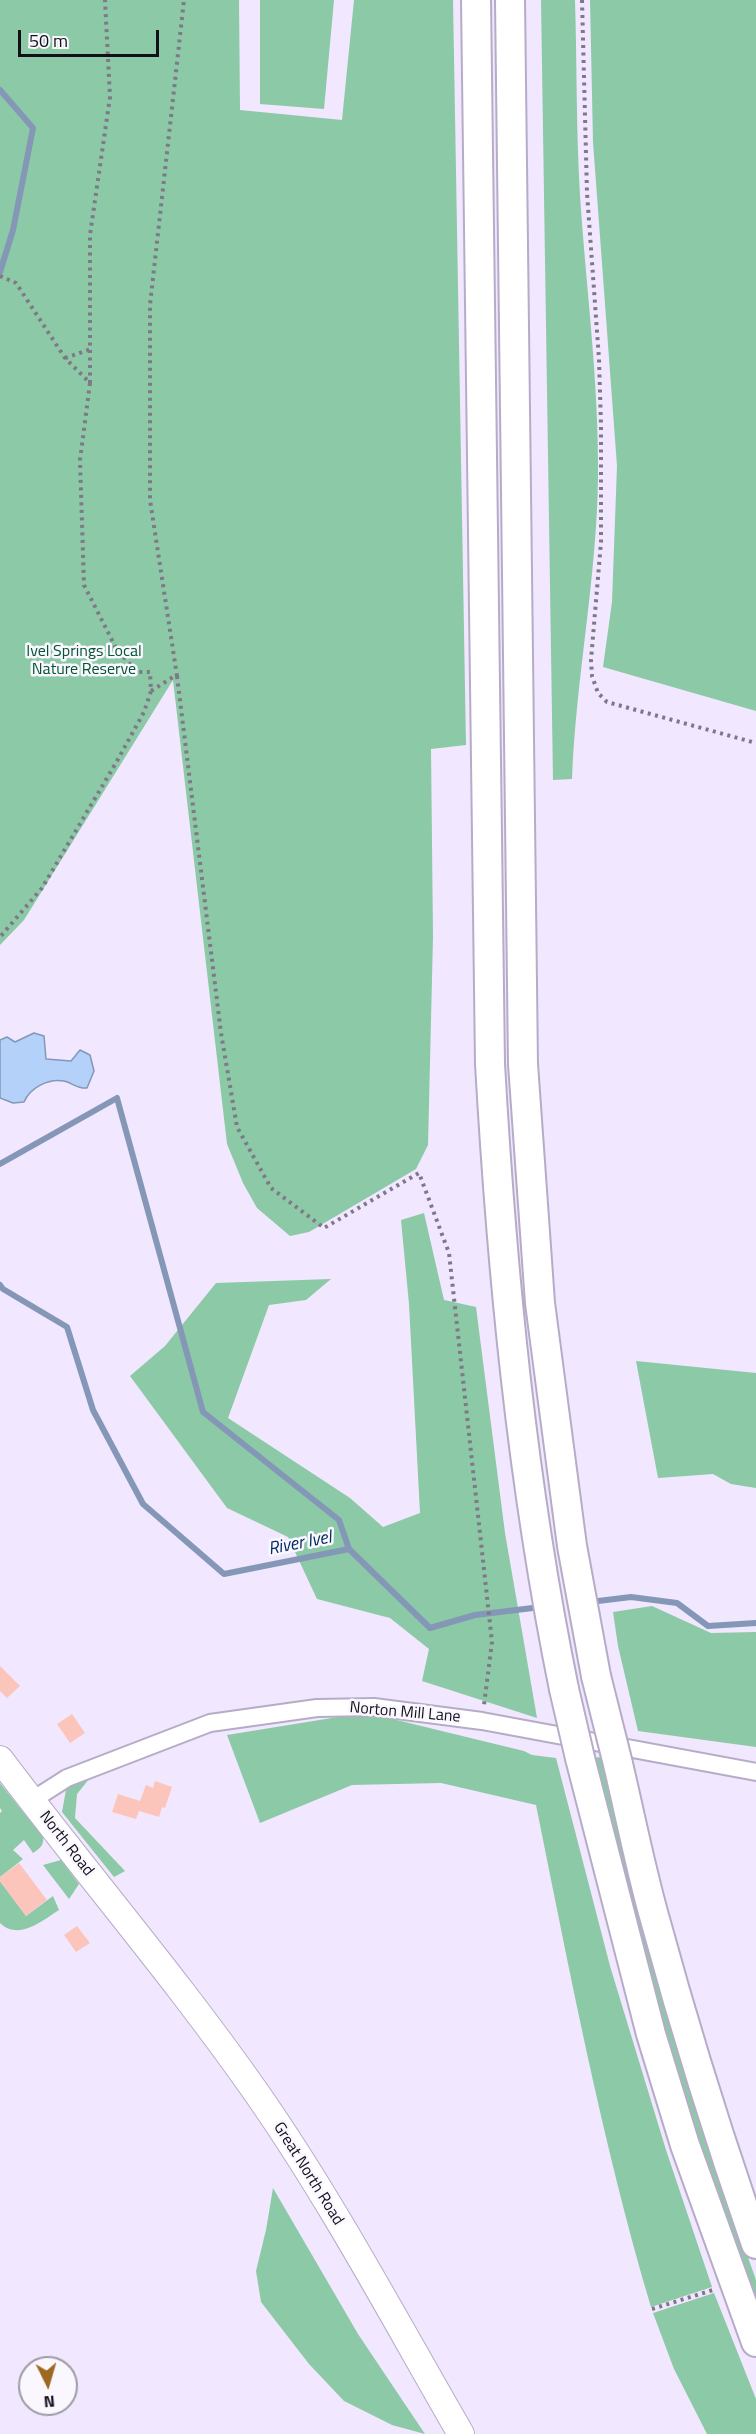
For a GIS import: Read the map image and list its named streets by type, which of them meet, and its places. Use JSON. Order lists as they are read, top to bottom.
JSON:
{
  "streets": {
    "main road": ["North Road", "Great North Road"],
    "street": ["Norton Mill Lane"]
  },
  "crossings": [
    ["Norton Mill Lane", "North Road"],
    ["North Road", "Great North Road"]
  ],
  "water": ["River Ivel"],
  "parks": ["Ivel Springs Local Nature Reserve"],
  "scale_bar": "50 m",
  "north": "bottom"
}
